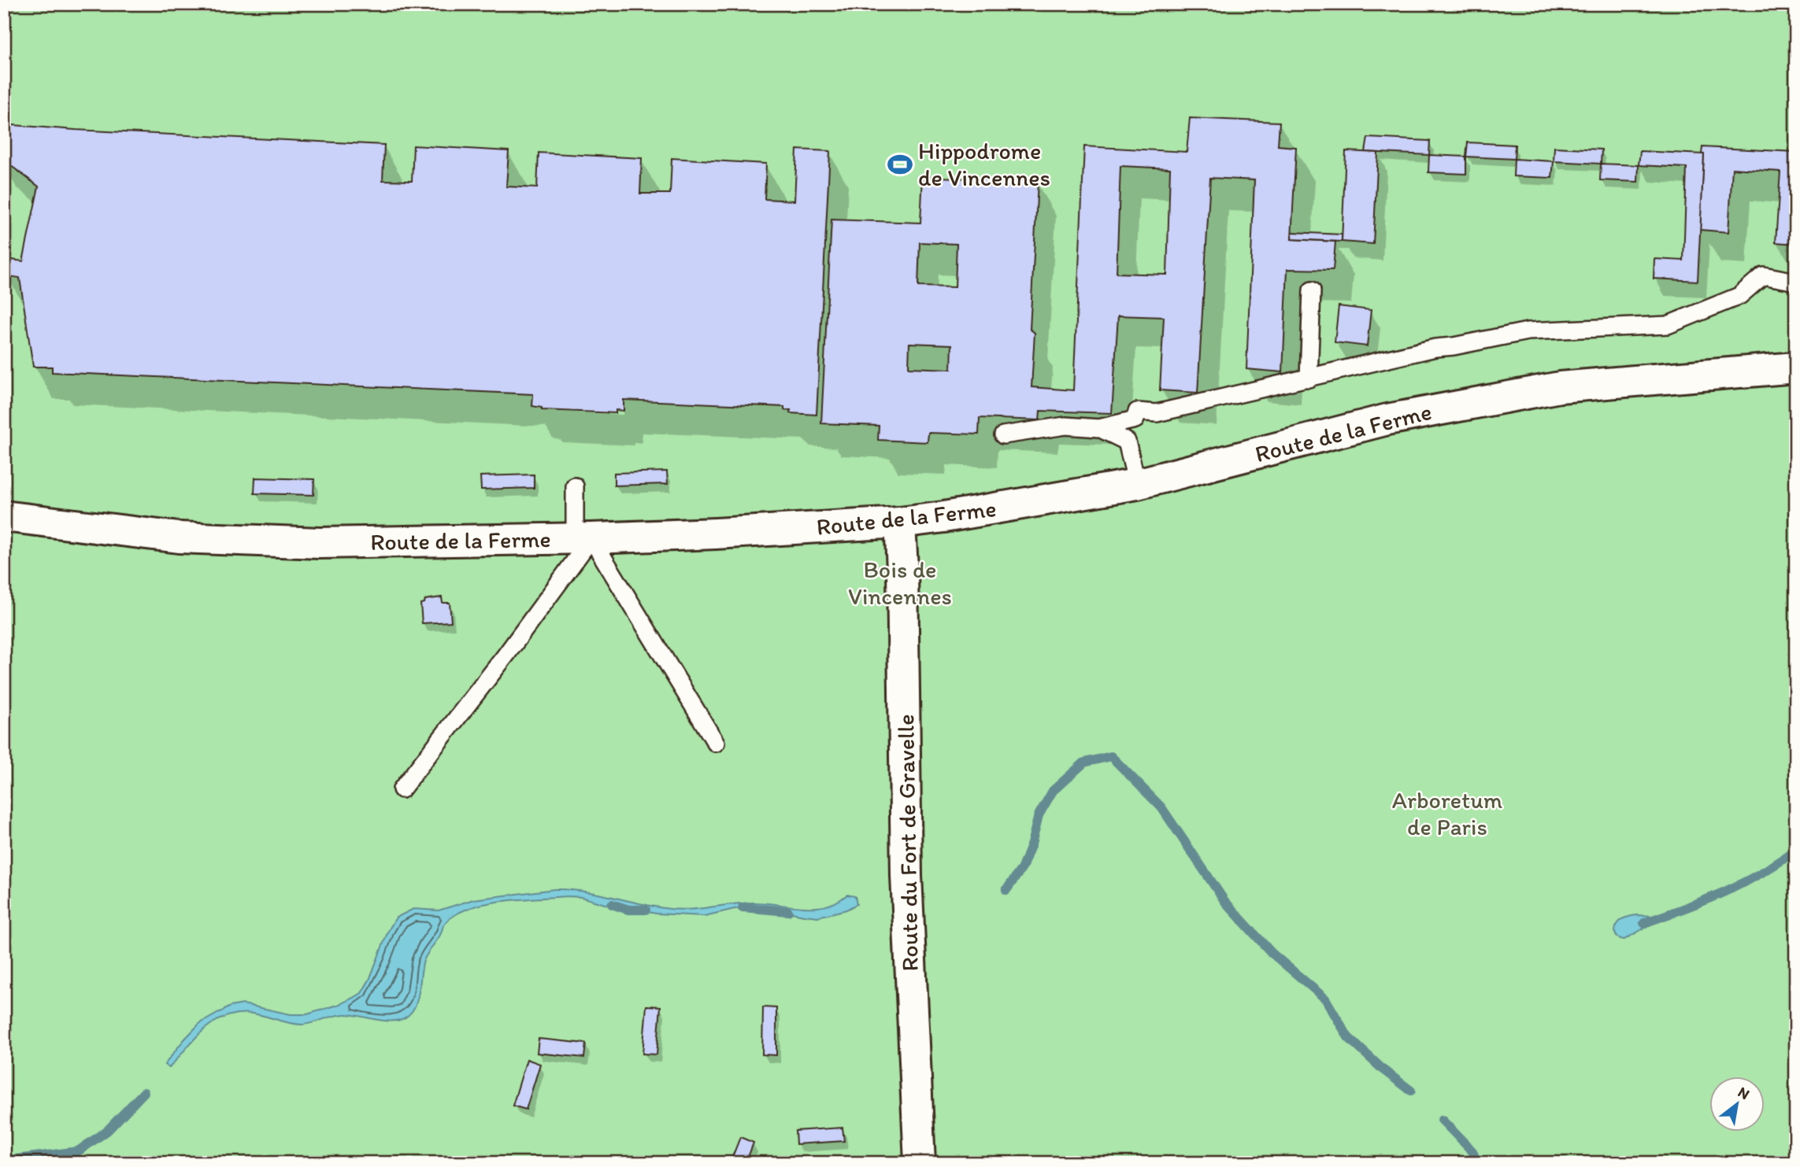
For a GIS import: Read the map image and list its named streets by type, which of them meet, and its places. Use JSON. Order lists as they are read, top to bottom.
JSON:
{
  "streets": {
    "street": ["Route de la Ferme", "Route du Fort de Gravelle"]
  },
  "crossings": [
    ["Route de la Ferme", "Route du Fort de Gravelle"]
  ],
  "parks": ["Bois de Vincennes", "Arboretum de Paris"],
  "places": {
    "sports": ["Hippodrome de Vincennes"]
  },
  "north": "top right"
}
